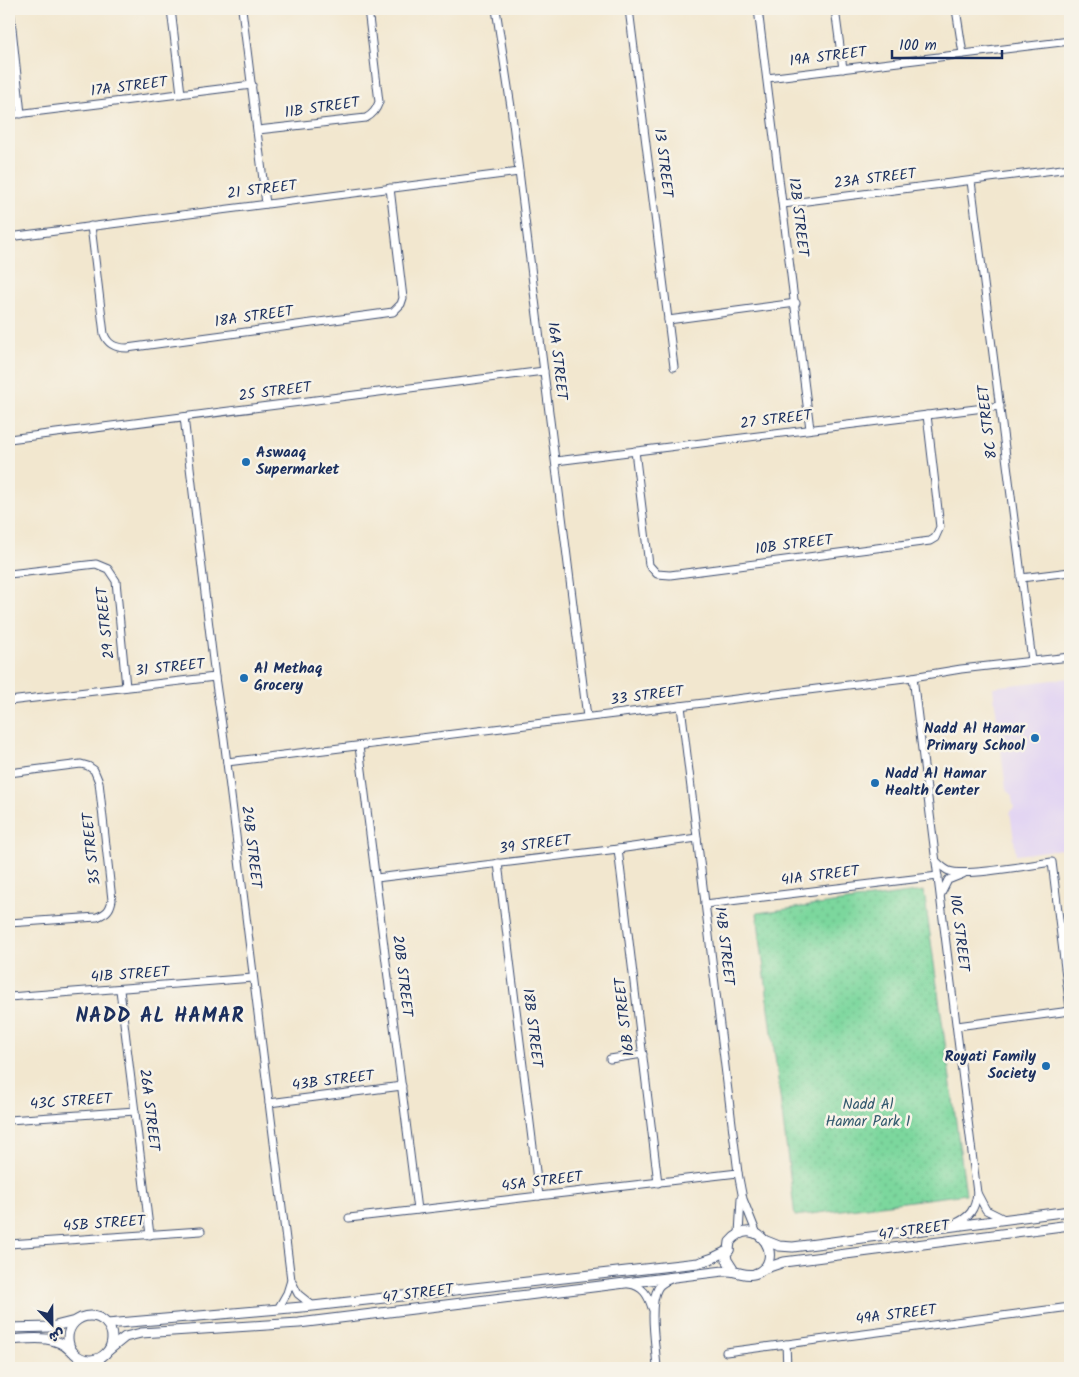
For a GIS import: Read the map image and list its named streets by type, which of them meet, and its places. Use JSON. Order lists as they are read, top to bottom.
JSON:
{
  "streets": {
    "street": [
      "19A STREET",
      "17A STREET",
      "11B STREET",
      "13 STREET",
      "23A STREET",
      "21 STREET",
      "12B STREET",
      "18A STREET",
      "16A STREET",
      "25 STREET",
      "27 STREET",
      "8C STREET",
      "10B STREET",
      "29 STREET",
      "31 STREET",
      "33 STREET",
      "39 STREET",
      "24B STREET",
      "35 STREET",
      "41A STREET",
      "10C STREET",
      "14B STREET",
      "41B STREET",
      "20B STREET",
      "16B STREET",
      "18B STREET",
      "43B STREET",
      "43C STREET",
      "26A STREET",
      "45A STREET",
      "45B STREET",
      "47 STREET",
      "49A STREET"
    ]
  },
  "crossings": [
    ["19A STREET", "12B STREET"],
    ["23A STREET", "12B STREET"],
    ["23A STREET", "8C STREET"],
    ["21 STREET", "18A STREET"],
    ["21 STREET", "16A STREET"],
    ["12B STREET", "27 STREET"],
    ["16A STREET", "25 STREET"],
    ["16A STREET", "27 STREET"],
    ["16A STREET", "33 STREET"],
    ["25 STREET", "24B STREET"],
    ["27 STREET", "8C STREET"],
    ["27 STREET", "10B STREET"],
    ["8C STREET", "33 STREET"],
    ["29 STREET", "31 STREET"],
    ["31 STREET", "24B STREET"],
    ["33 STREET", "24B STREET"],
    ["33 STREET", "10C STREET"],
    ["33 STREET", "14B STREET"],
    ["33 STREET", "20B STREET"],
    ["39 STREET", "14B STREET"],
    ["39 STREET", "20B STREET"],
    ["39 STREET", "16B STREET"],
    ["39 STREET", "18B STREET"],
    ["24B STREET", "41B STREET"],
    ["24B STREET", "43B STREET"],
    ["24B STREET", "47 STREET"],
    ["41A STREET", "10C STREET"],
    ["41A STREET", "14B STREET"],
    ["10C STREET", "47 STREET"],
    ["14B STREET", "45A STREET"],
    ["14B STREET", "47 STREET"],
    ["41B STREET", "26A STREET"],
    ["20B STREET", "43B STREET"],
    ["20B STREET", "45A STREET"],
    ["16B STREET", "45A STREET"],
    ["18B STREET", "45A STREET"],
    ["43C STREET", "26A STREET"],
    ["26A STREET", "45B STREET"]
  ],
  "districts": ["NADD AL HAMAR"],
  "parks": ["Nadd Al Hamar Park 1"],
  "places": [
    "Aswaaq Supermarket",
    "Al Methaq Grocery",
    "Nadd Al Hamar Primary School",
    "Nadd Al Hamar Health Center",
    "Royati Family Society"
  ],
  "scale_bar": "100 m",
  "north": "bottom"
}
